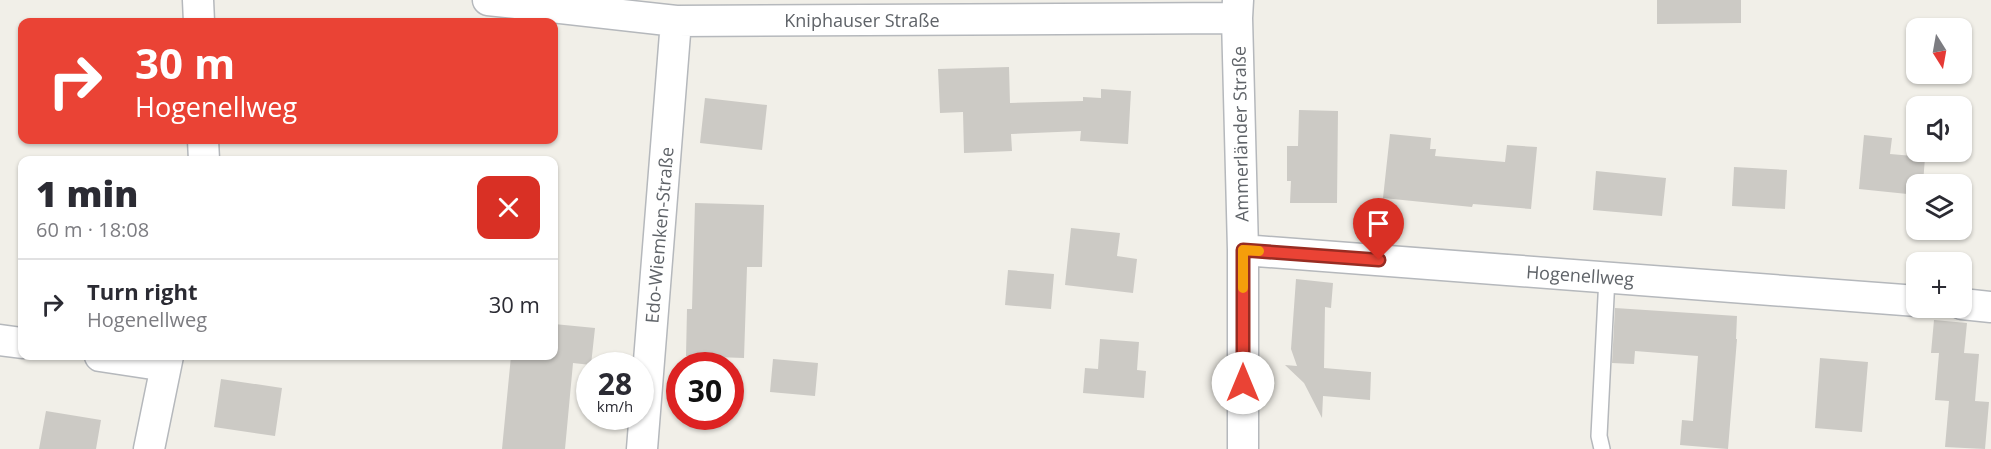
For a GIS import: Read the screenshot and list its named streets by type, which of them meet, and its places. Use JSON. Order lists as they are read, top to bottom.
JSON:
{
  "streets": {
    "street": [
      "Kniphauser Straße",
      "Ammerländer Straße",
      "Edo-Wiemken-Straße",
      "Hogenellweg"
    ]
  },
  "crossings": [
    ["Kniphauser Straße", "Ammerländer Straße"],
    ["Kniphauser Straße", "Edo-Wiemken-Straße"],
    ["Ammerländer Straße", "Hogenellweg"]
  ],
  "north": "bottom",
  "page": {
    "map_buttons": "+",
    "turn": ["30 m", "Hogenellweg"],
    "heading": ["1 min", "60 m · 18:08"],
    "list": [
      {
        "name": "Turn right",
        "note": "Hogenellweg",
        "value": "30 m"
      }
    ],
    "speed": "28 km/h",
    "limit": "30"
  }
}
